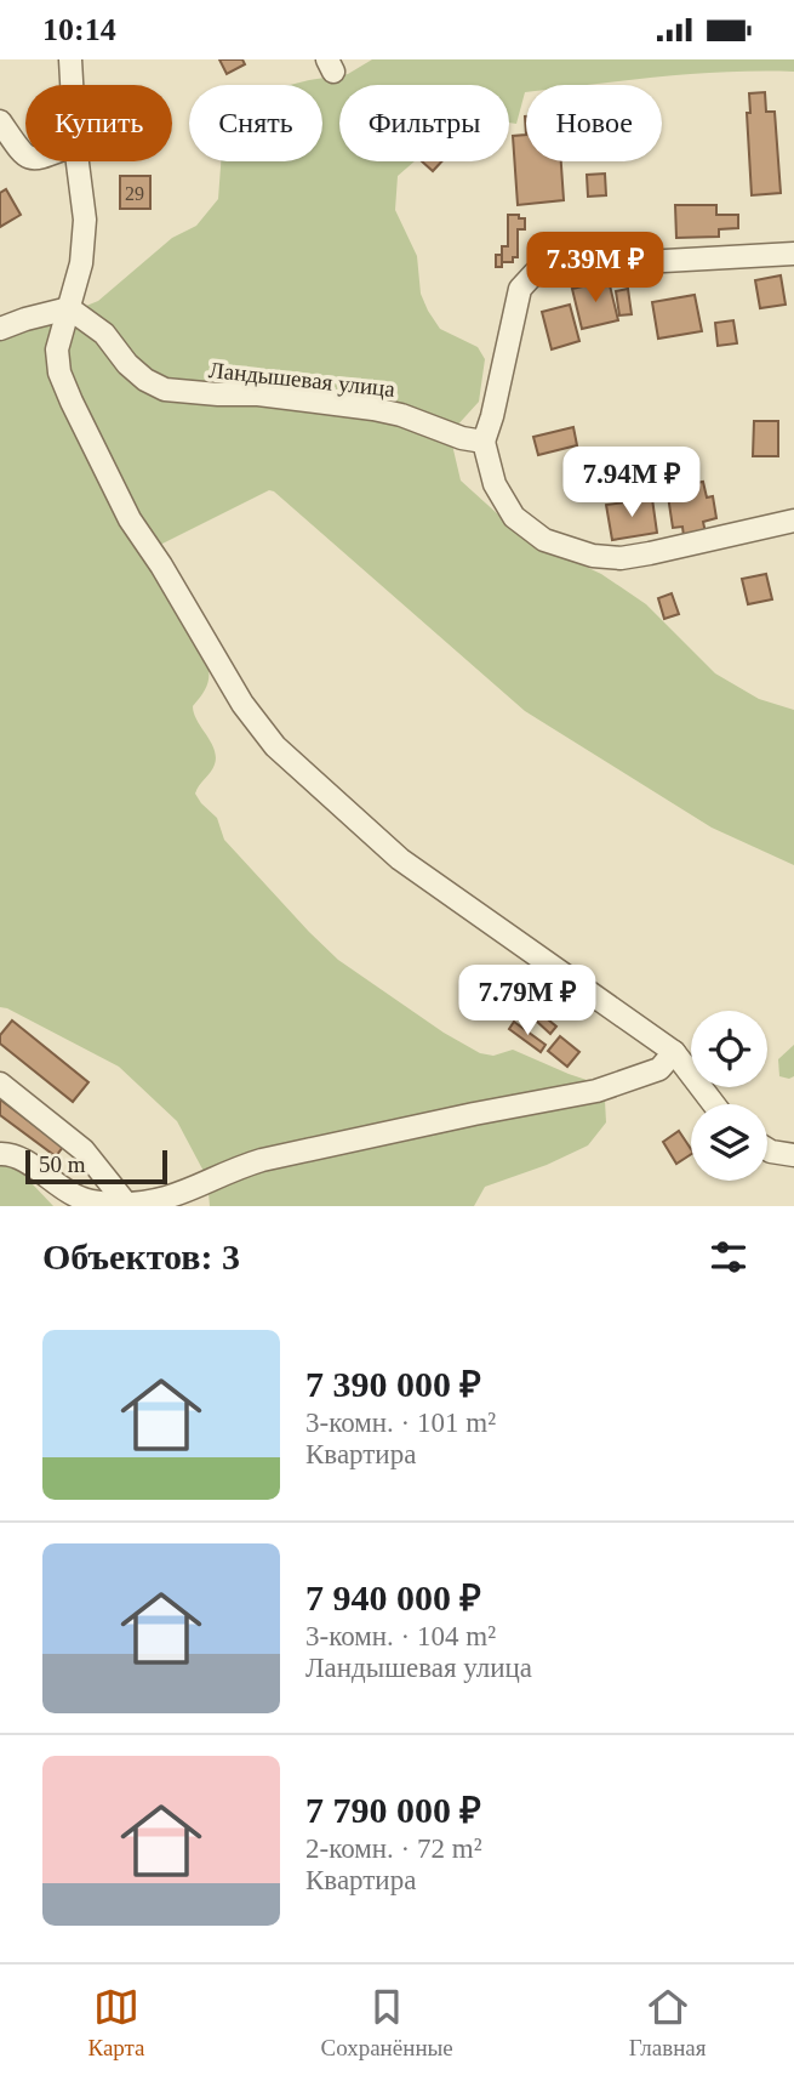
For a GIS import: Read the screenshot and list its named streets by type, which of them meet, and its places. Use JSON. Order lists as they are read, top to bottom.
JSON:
{
  "streets": {
    "street": ["Ландышевая улица"]
  },
  "house_numbers": ["29"],
  "scale_bar": "50 m",
  "page": {
    "status": "10:14",
    "chip": [
      "Купить",
      "Снять",
      "Фильтры",
      "Новое"
    ],
    "price": ["7.39M ₽", "7.94M ₽", "7.79M ₽"],
    "scale": "50 m",
    "heading": "Объектов: 3",
    "list": [
      {
        "name": "7 390 000 ₽",
        "note": "3-комн. · 101 m² · Квартира"
      },
      {
        "name": "7 940 000 ₽",
        "note": "3-комн. · 104 m² · Ландышевая улица"
      },
      {
        "name": "7 790 000 ₽",
        "note": "2-комн. · 72 m² · Квартира"
      }
    ],
    "tabs": ["Карта", "Сохранённые", "Главная"]
  }
}
